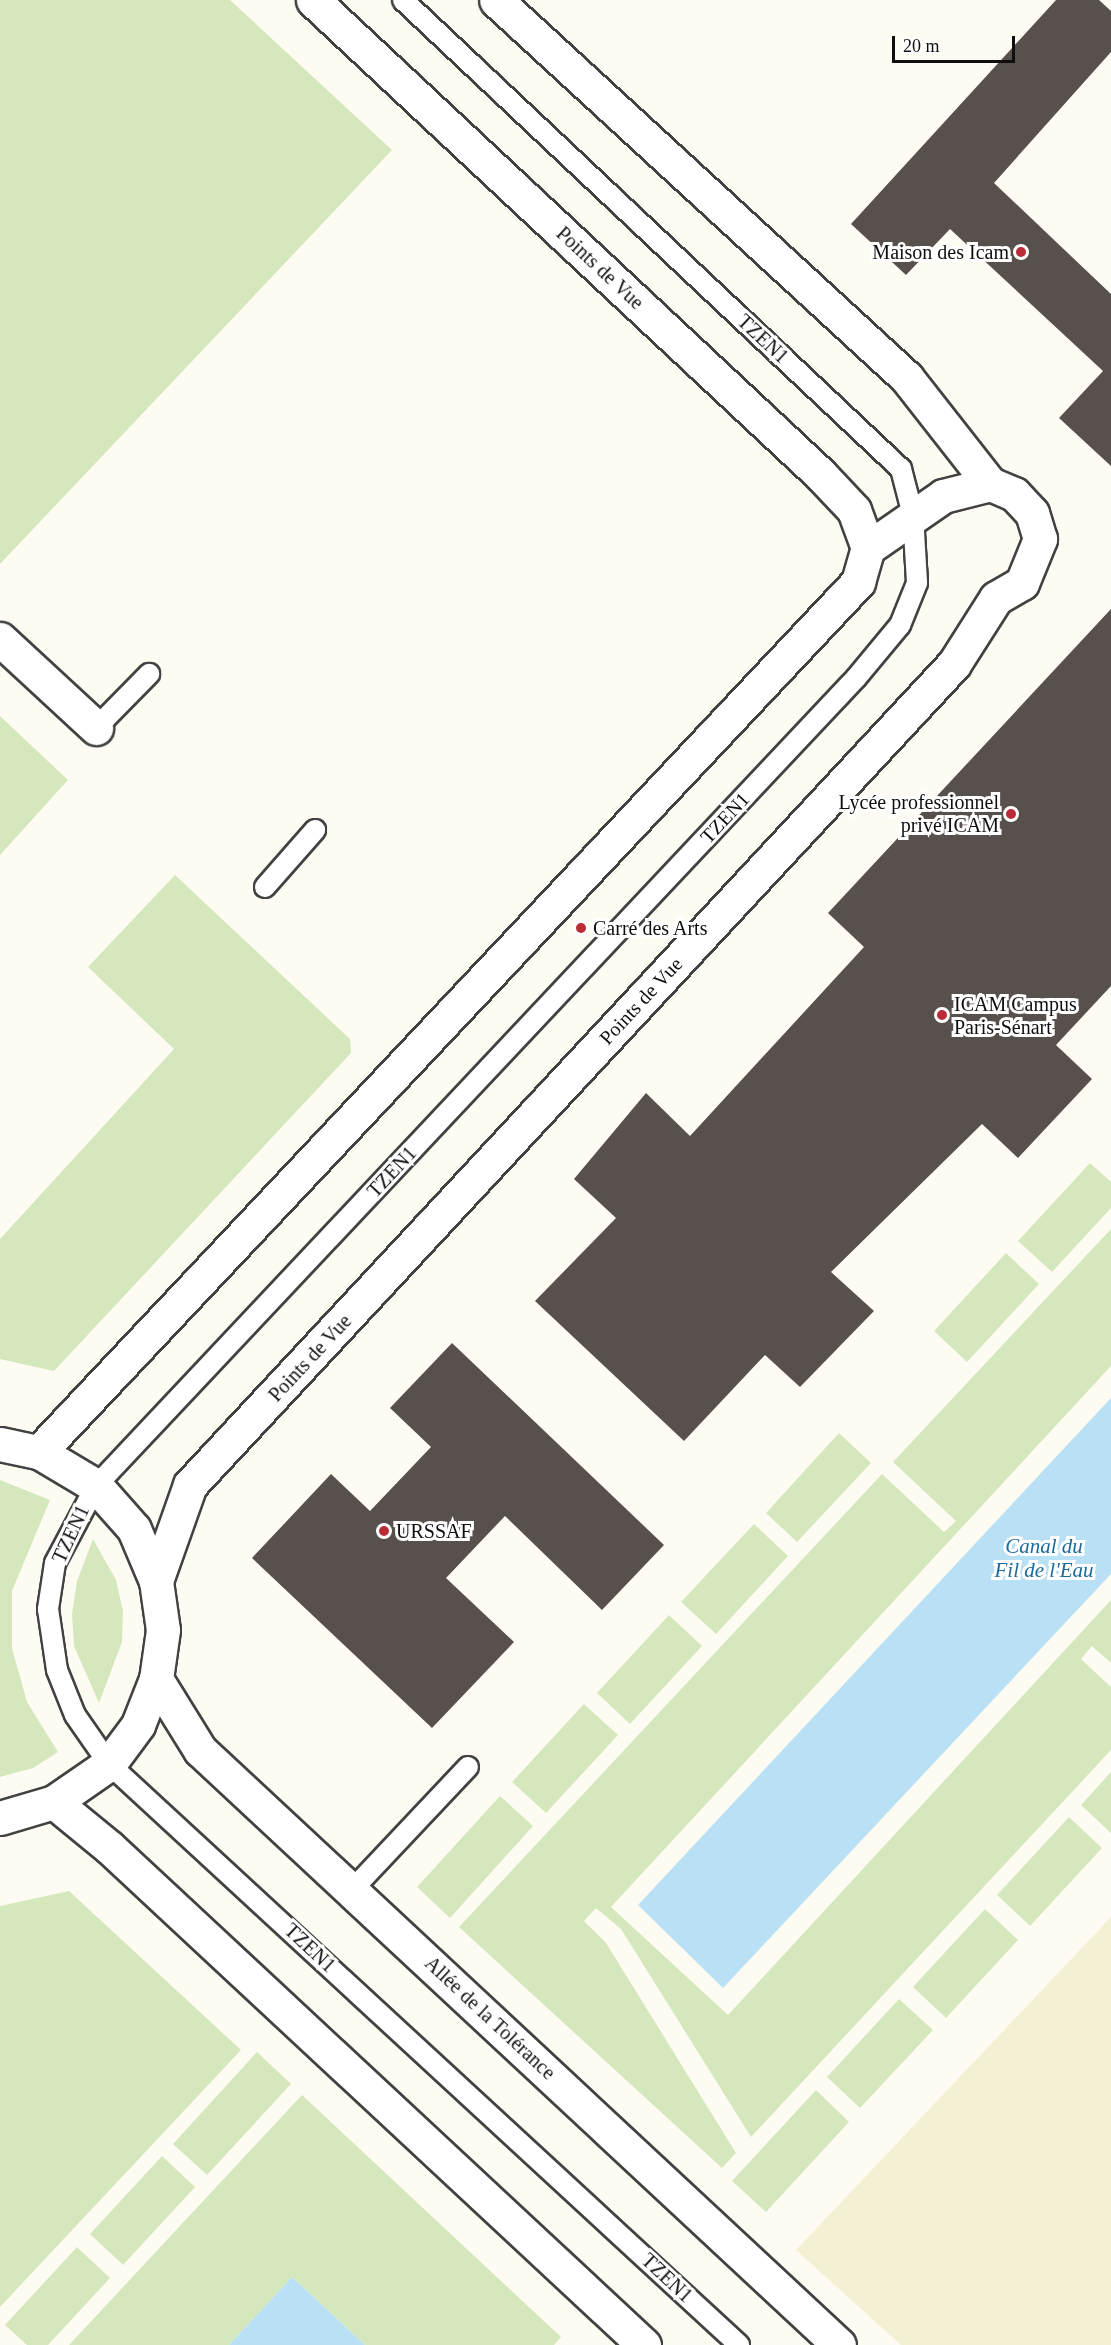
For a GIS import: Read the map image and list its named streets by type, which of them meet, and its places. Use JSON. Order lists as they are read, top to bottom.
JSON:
{
  "streets": {
    "street": ["Points de Vue", "Allée de la Tolérance"],
    "lane": ["TZEN1"]
  },
  "water": ["Canal du Fil de l'Eau"],
  "places": [
    "Maison des Icam",
    "Lycée professionnel privé ICAM",
    "Carré des Arts",
    "ICAM Campus Paris-Sénart",
    "URSSAF"
  ],
  "scale_bar": "20 m"
}
